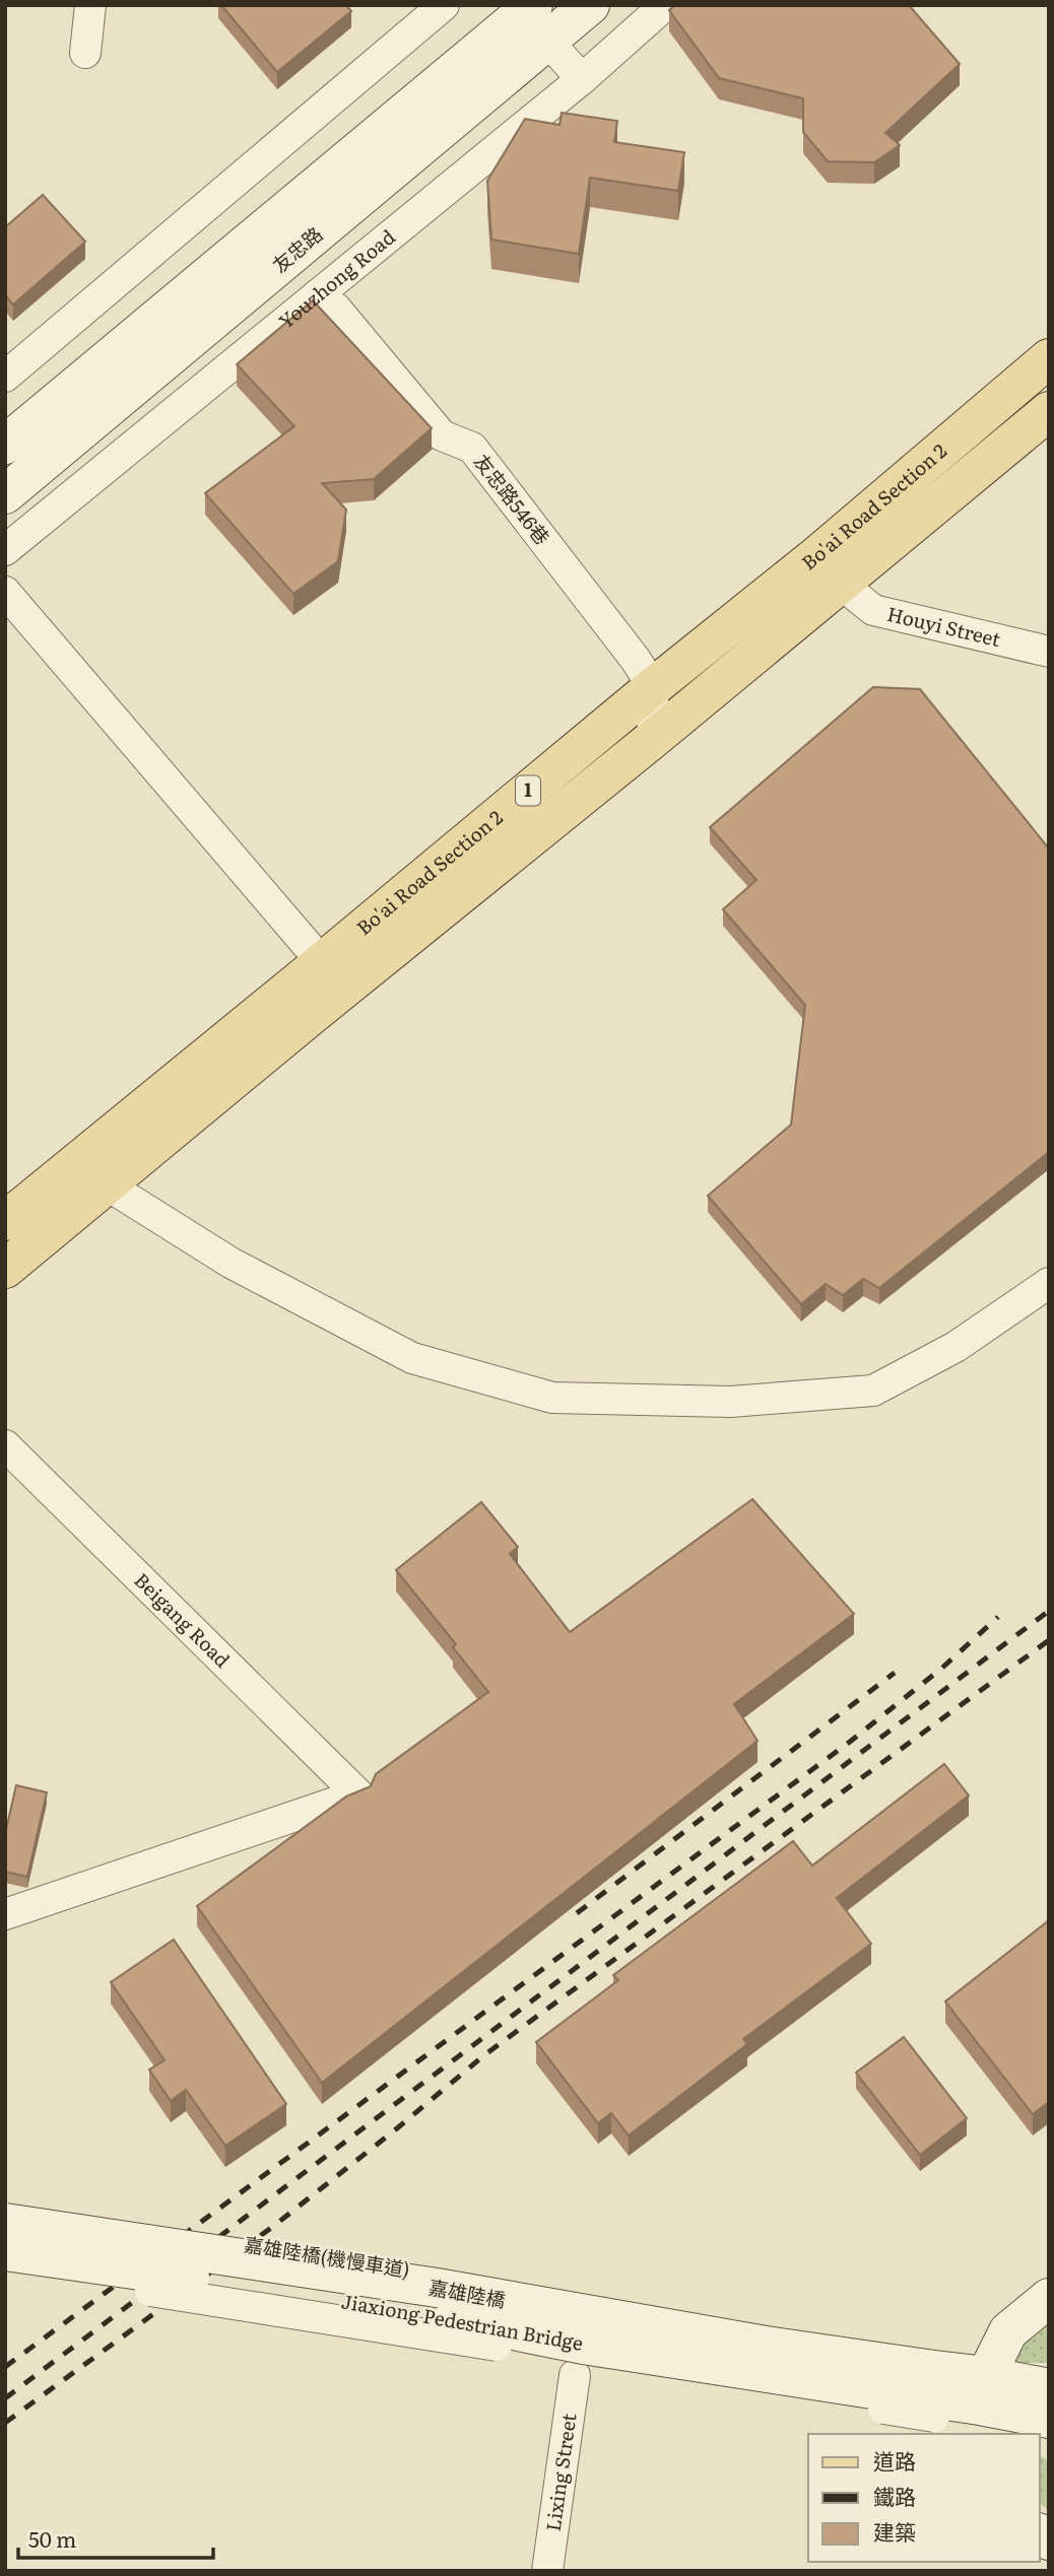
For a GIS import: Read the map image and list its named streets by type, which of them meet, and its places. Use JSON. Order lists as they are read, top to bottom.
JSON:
{
  "streets": {
    "main road": [
      "友忠路",
      "Bo'ai Road Section 2",
      "1",
      "嘉雄陸橋",
      "Jiaxiong Pedestrian Bridge"
    ],
    "street": [
      "Youzhong Road",
      "友忠路546巷",
      "Houyi Street",
      "Beigang Road",
      "嘉雄陸橋(機慢車道)",
      "Lixing Street"
    ]
  },
  "crossings": [
    ["Youzhong Road", "友忠路546巷"],
    ["友忠路546巷", "Bo'ai Road Section 2"],
    ["Bo'ai Road Section 2", "Houyi Street"],
    ["嘉雄陸橋(機慢車道)", "嘉雄陸橋"],
    ["嘉雄陸橋(機慢車道)", "Jiaxiong Pedestrian Bridge"],
    ["嘉雄陸橋", "Jiaxiong Pedestrian Bridge"]
  ],
  "legend": ["道路", "鐵路", "建築"],
  "scale_bar": "50 m"
}
